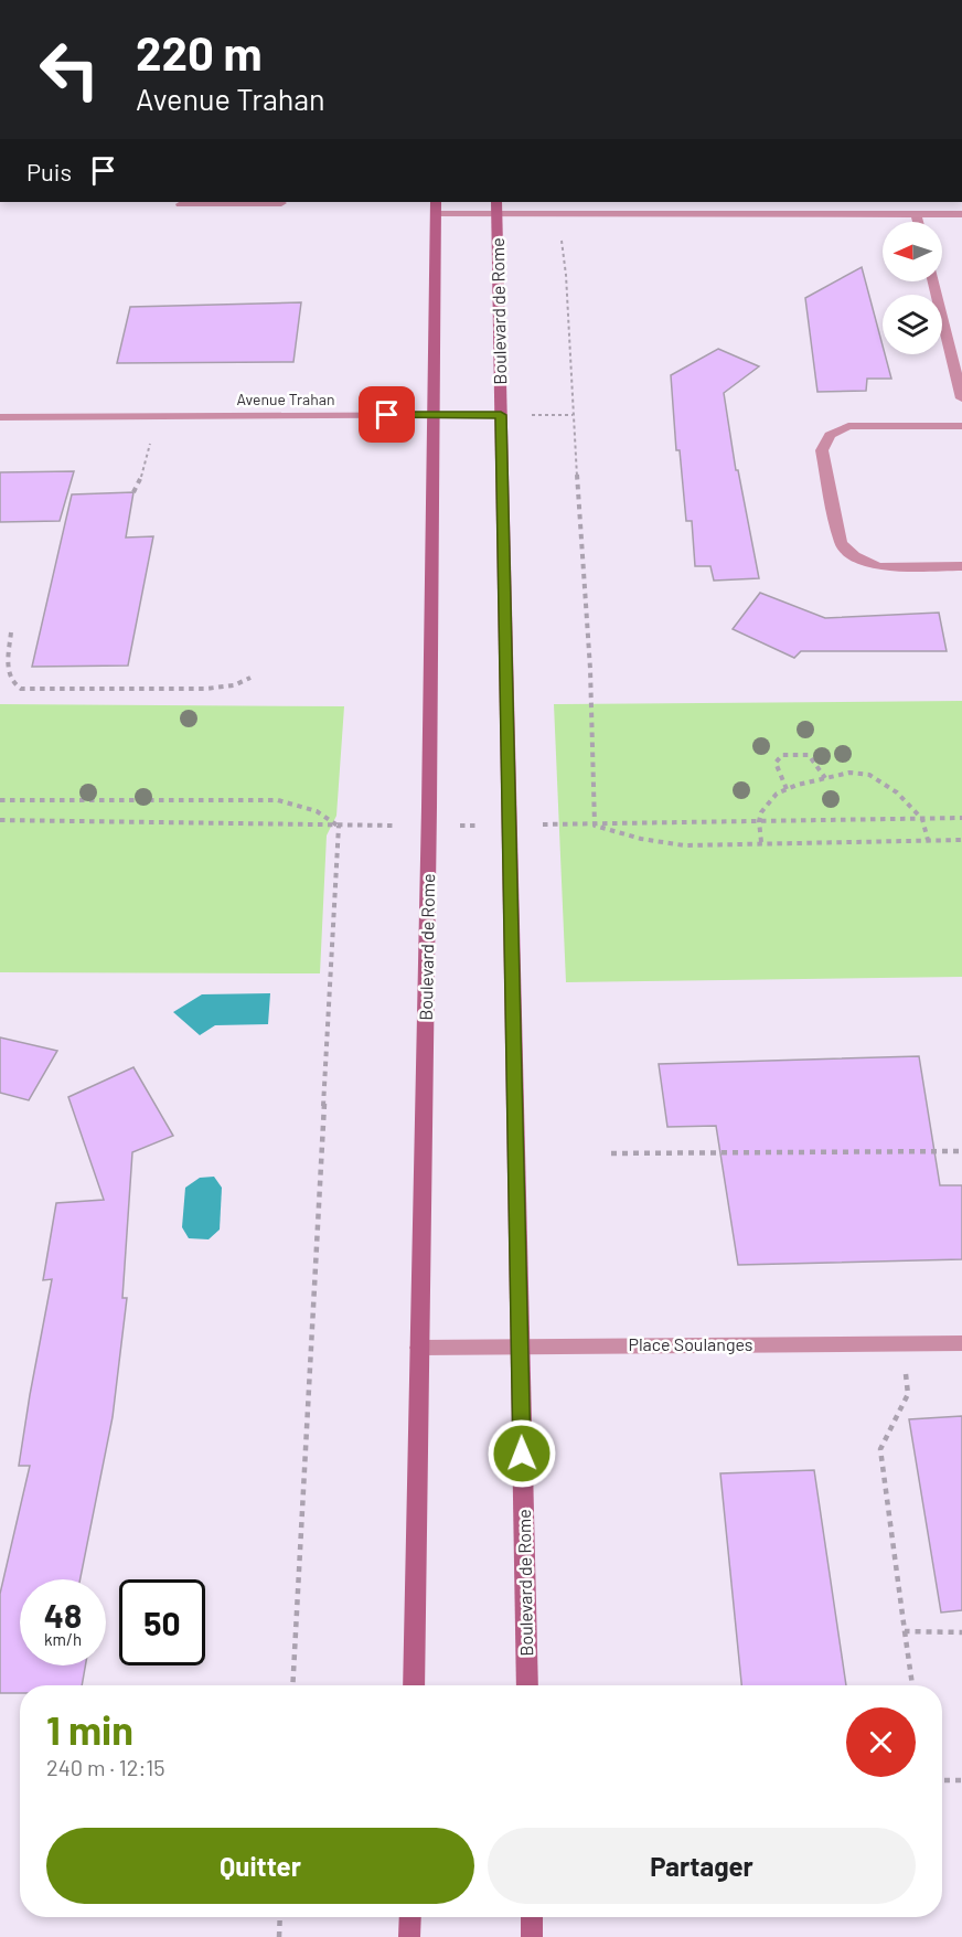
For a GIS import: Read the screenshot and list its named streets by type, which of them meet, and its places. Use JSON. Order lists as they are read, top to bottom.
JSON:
{
  "streets": {
    "main road": ["Boulevard de Rome"],
    "street": ["Avenue Trahan", "Place Soulanges"]
  },
  "crossings": [
    ["Boulevard de Rome", "Avenue Trahan"],
    ["Boulevard de Rome", "Place Soulanges"]
  ],
  "north": "left",
  "page": {
    "turn": ["220 m", "Avenue Trahan"],
    "then": "Puis",
    "speed": "48 km/h",
    "limit": "50",
    "heading": ["1 min", "240 m · 12:15"],
    "buttons": ["Quitter", "Partager"]
  }
}
